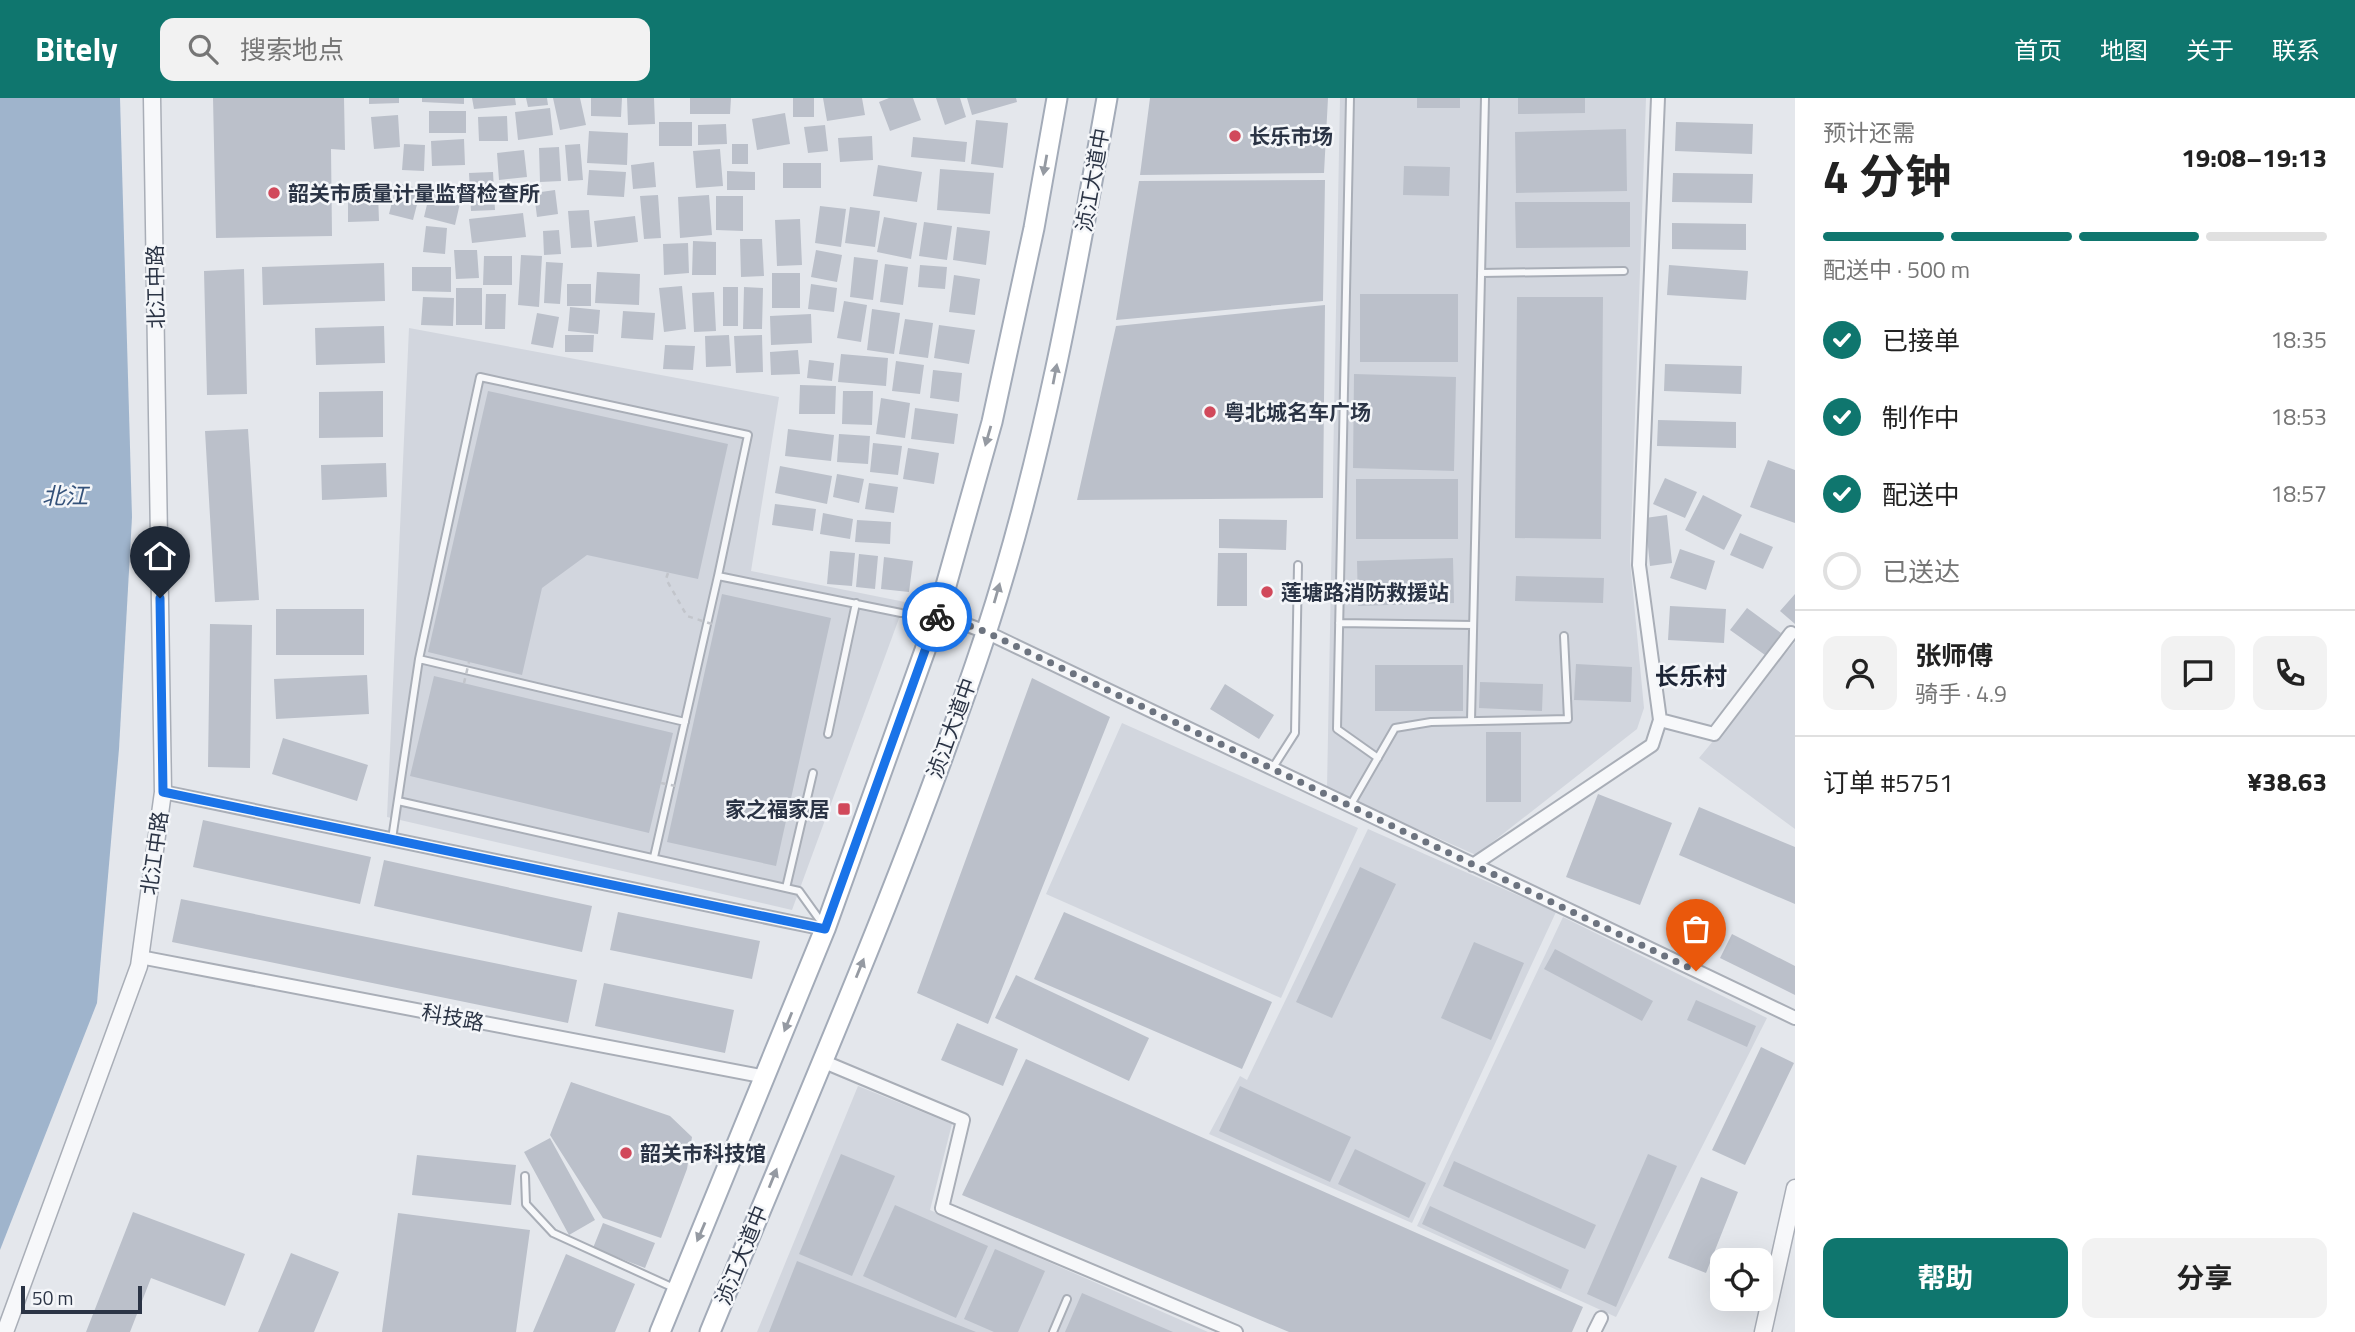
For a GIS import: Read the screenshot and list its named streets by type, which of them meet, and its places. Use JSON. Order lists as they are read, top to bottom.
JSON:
{
  "streets": {
    "main road": ["浈江大道中"],
    "street": ["北江中路", "科技路"]
  },
  "crossings": [
    ["北江中路", "科技路"]
  ],
  "districts": ["长乐村"],
  "water": ["北江"],
  "places": {
    "other": [
      "长乐市场",
      "韶关市质量计量监督检查所",
      "粤北城名车广场",
      "莲塘路消防救援站",
      "韶关市科技馆"
    ],
    "transit": ["家之福家居"]
  },
  "scale_bar": "50 m",
  "page": {
    "header": "Bitely",
    "search": "搜索地点",
    "nav": [
      "首页",
      "地图",
      "关于",
      "联系"
    ],
    "heading": ["4 分钟", "预计还需", "19:08–19:13"],
    "panel": [
      "张师傅",
      "骑手 · 4.9",
      "订单 #5751",
      "¥38.63"
    ],
    "bar": "配送中 · 500 m",
    "list": [
      ["已接单", "18:35"],
      ["制作中", "18:53"],
      ["配送中", "18:57"],
      "已送达"
    ],
    "buttons": ["帮助", "分享"],
    "scale": "50 m"
  }
}
